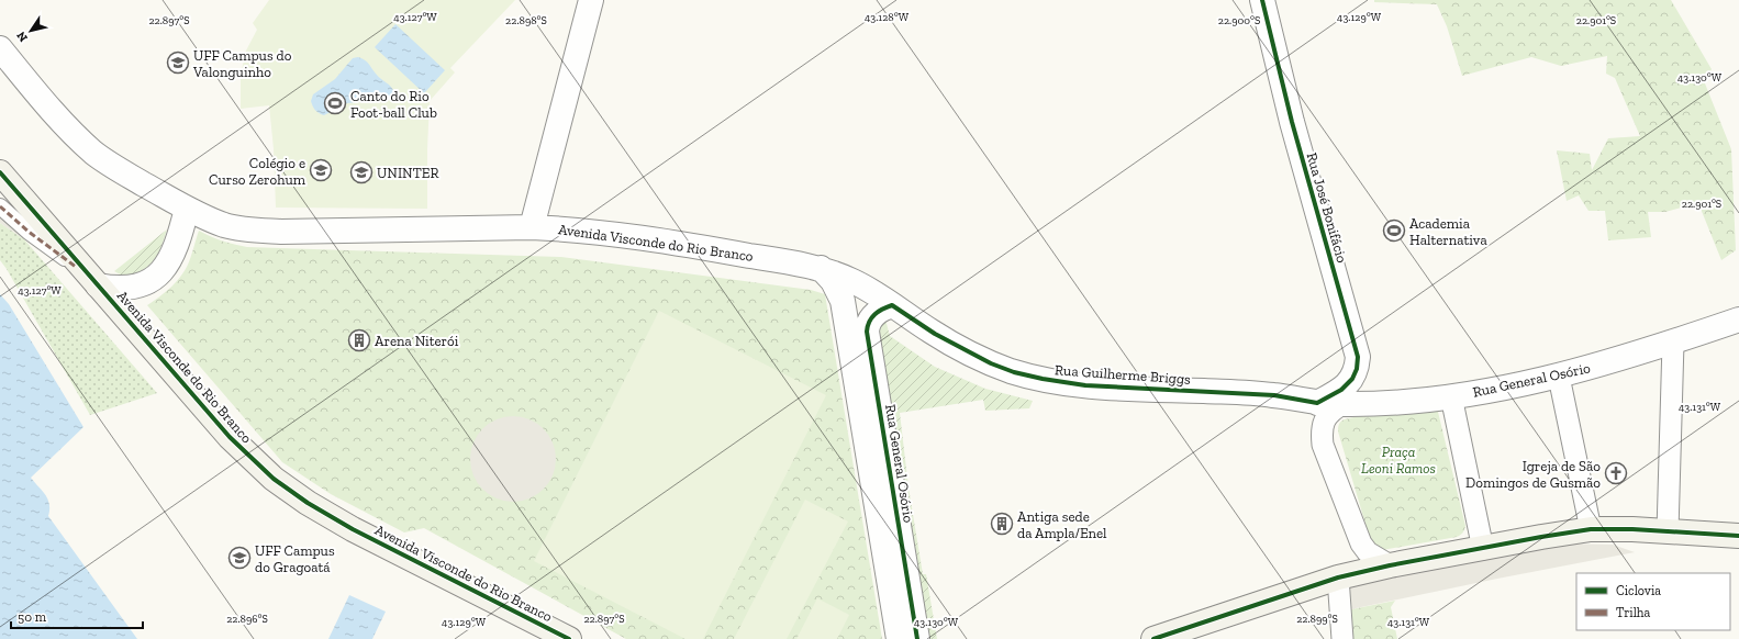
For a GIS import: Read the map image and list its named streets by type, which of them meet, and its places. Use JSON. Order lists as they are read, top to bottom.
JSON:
{
  "streets": {
    "main road": ["Avenida Visconde do Rio Branco"],
    "street": ["Rua José Bonifácio", "Rua Guilherme Briggs", "Rua General Osório"]
  },
  "crossings": [
    ["Rua José Bonifácio", "Rua Guilherme Briggs"],
    ["Rua José Bonifácio", "Rua General Osório"],
    ["Avenida Visconde do Rio Branco", "Rua Guilherme Briggs"],
    ["Avenida Visconde do Rio Branco", "Rua General Osório"],
    ["Rua Guilherme Briggs", "Rua General Osório"]
  ],
  "parks": ["Praça Leoni Ramos"],
  "places": {
    "school or university": [
      "UFF Campus do Valonguinho",
      "Colégio e Curso Zerohum",
      "UNINTER",
      "UFF Campus do Gragoatá"
    ],
    "sports": ["Canto do Rio Foot-ball Club", "Academia Halternativa"],
    "building": ["Arena Niterói", "Antiga sede da Ampla/Enel"],
    "church": ["Igreja de São Domingos de Gusmão"]
  },
  "legend": ["Ciclovia", "Trilha"],
  "scale_bar": "50 m",
  "north": "bottom left",
  "coordinates": [
    "43.127°W",
    "43.129°W",
    "43.128°W",
    "22.897°S",
    "22.898°S",
    "22.900°S",
    "22.901°S",
    "43.130°W",
    "43.131°W",
    "22.896°S",
    "22.899°S"
  ]
}
